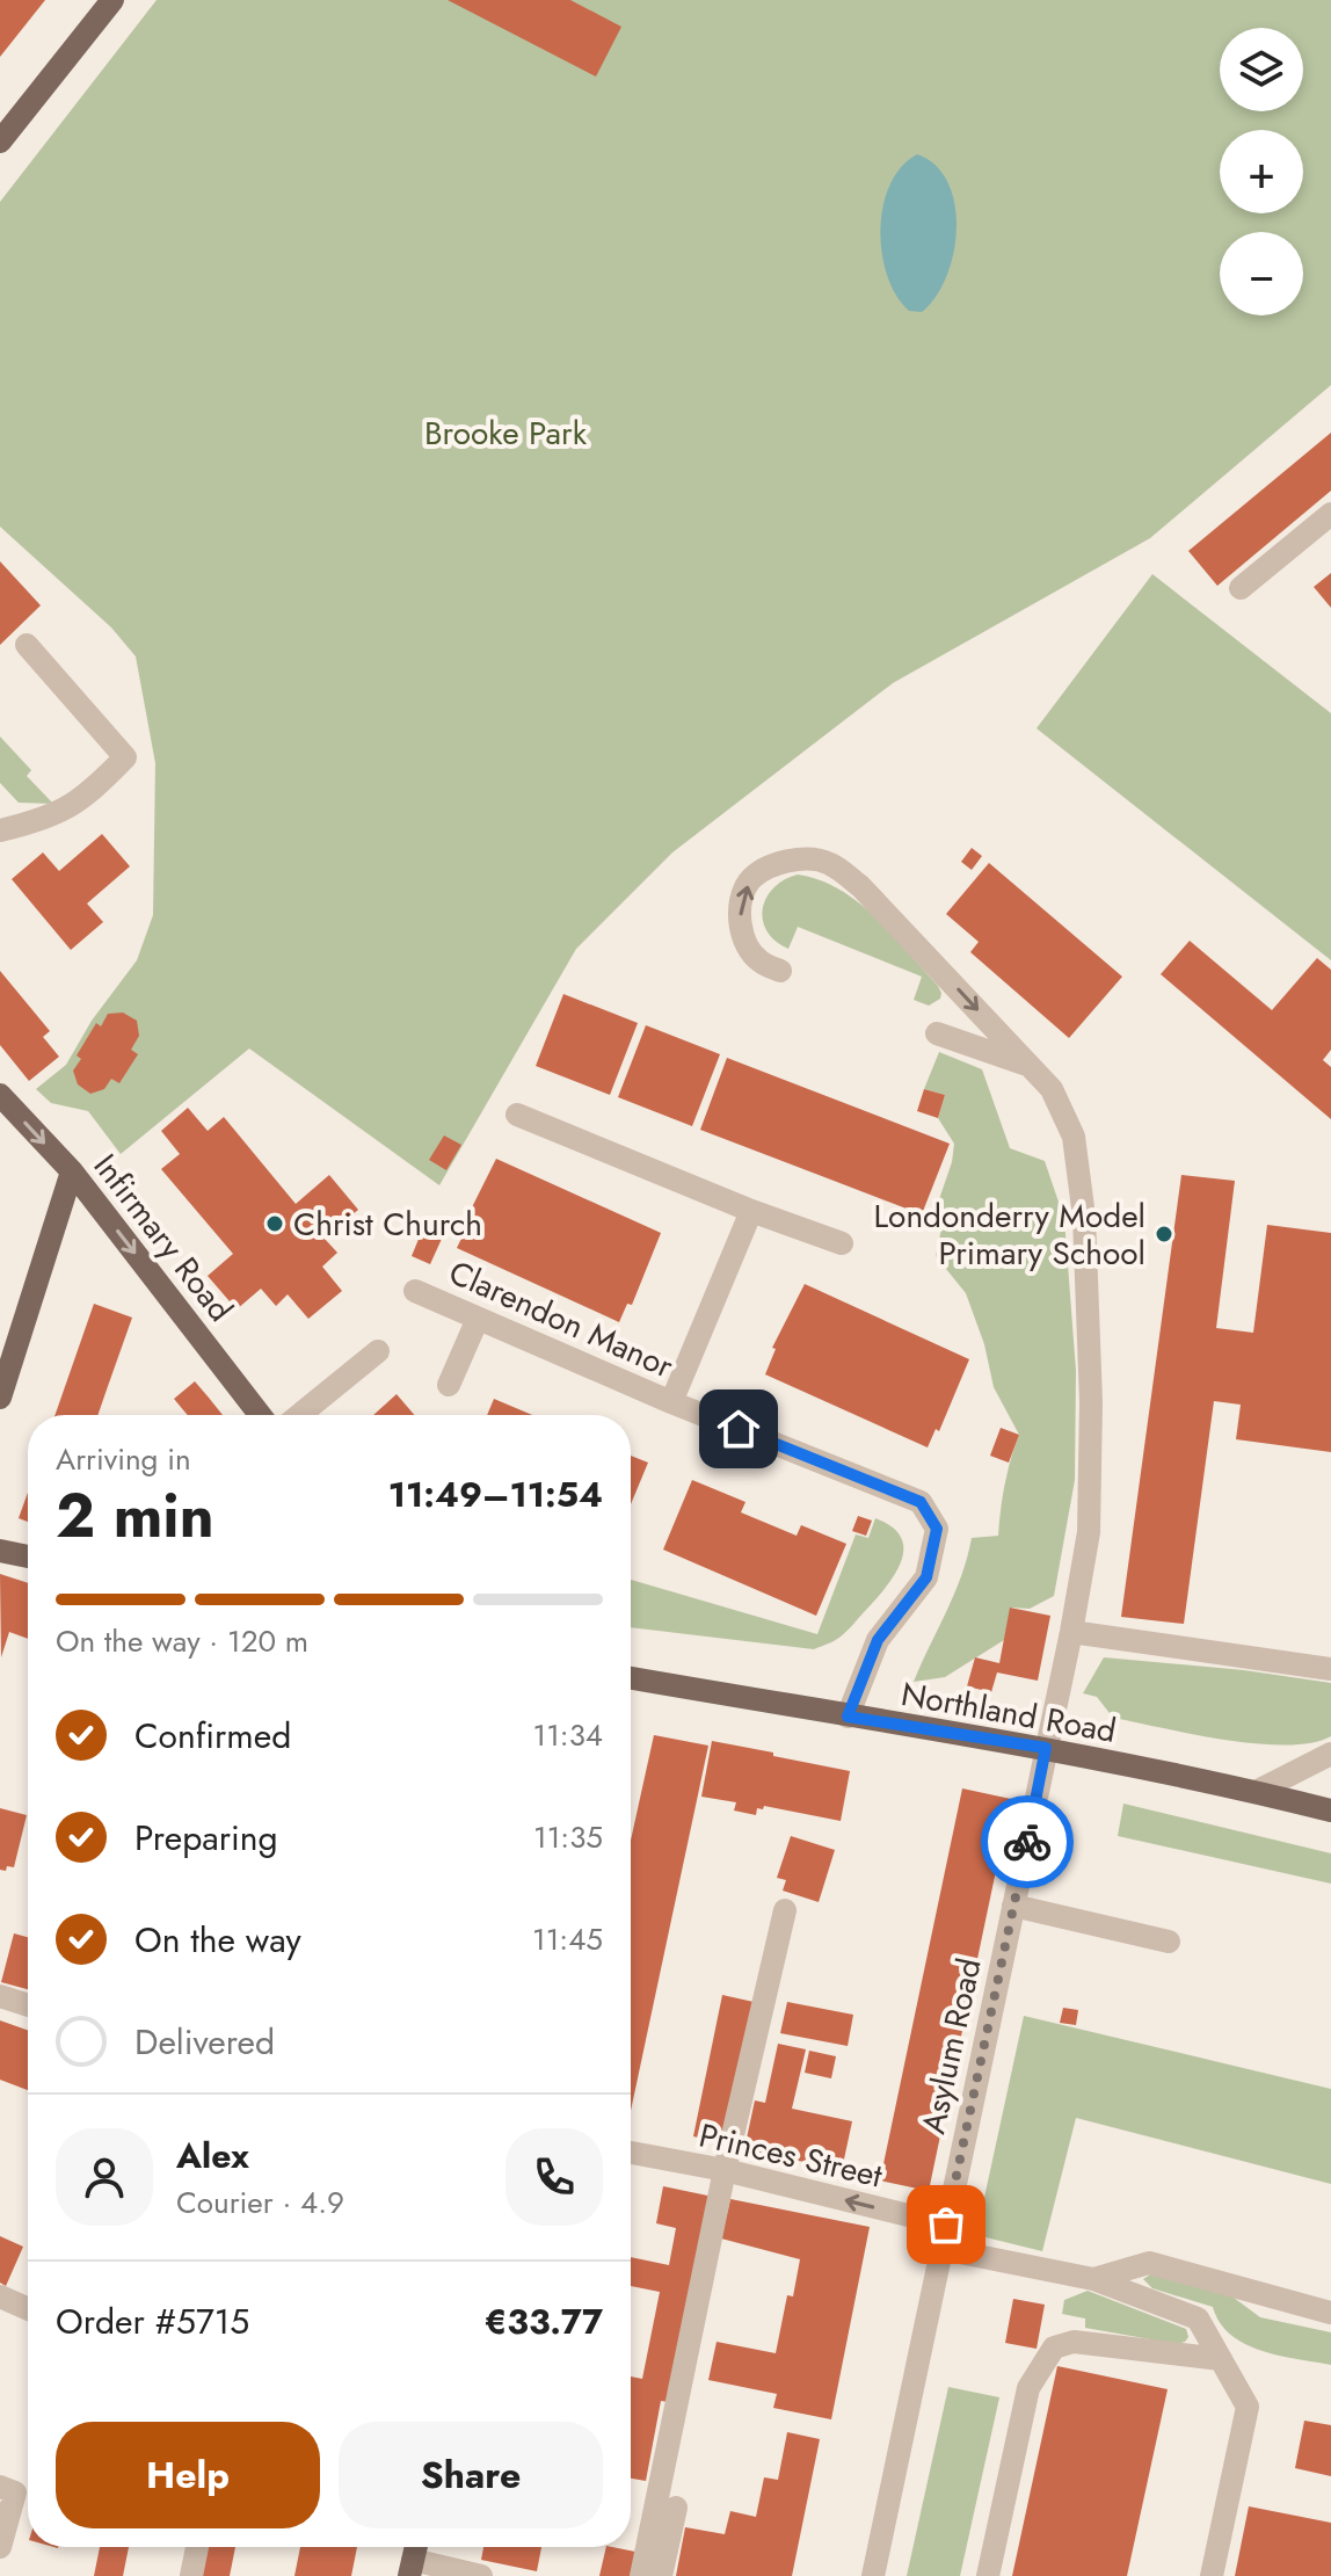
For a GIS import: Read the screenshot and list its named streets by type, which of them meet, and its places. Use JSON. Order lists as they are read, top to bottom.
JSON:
{
  "streets": {
    "main road": ["Infirmary Road", "Northland Road"],
    "street": ["Clarendon Manor", "Asylum Road", "Princes Street"]
  },
  "crossings": [
    ["Clarendon Manor", "Northland Road"],
    ["Northland Road", "Asylum Road"],
    ["Asylum Road", "Princes Street"]
  ],
  "one_way": ["Infirmary Road"],
  "parks": ["Brooke Park"],
  "places": ["Christ Church", "Londonderry Model Primary School"],
  "page": {
    "map_buttons": ["+", "−"],
    "heading": ["2 min", "Arriving in", "11:49–11:54"],
    "panel": [
      "Alex",
      "Courier · 4.9",
      "Order #5715",
      "€33.77"
    ],
    "bar": "On the way · 120 m",
    "list": [
      ["Confirmed", "11:34"],
      ["Preparing", "11:35"],
      ["On the way", "11:45"],
      "Delivered"
    ],
    "buttons": ["Help", "Share"]
  }
}
